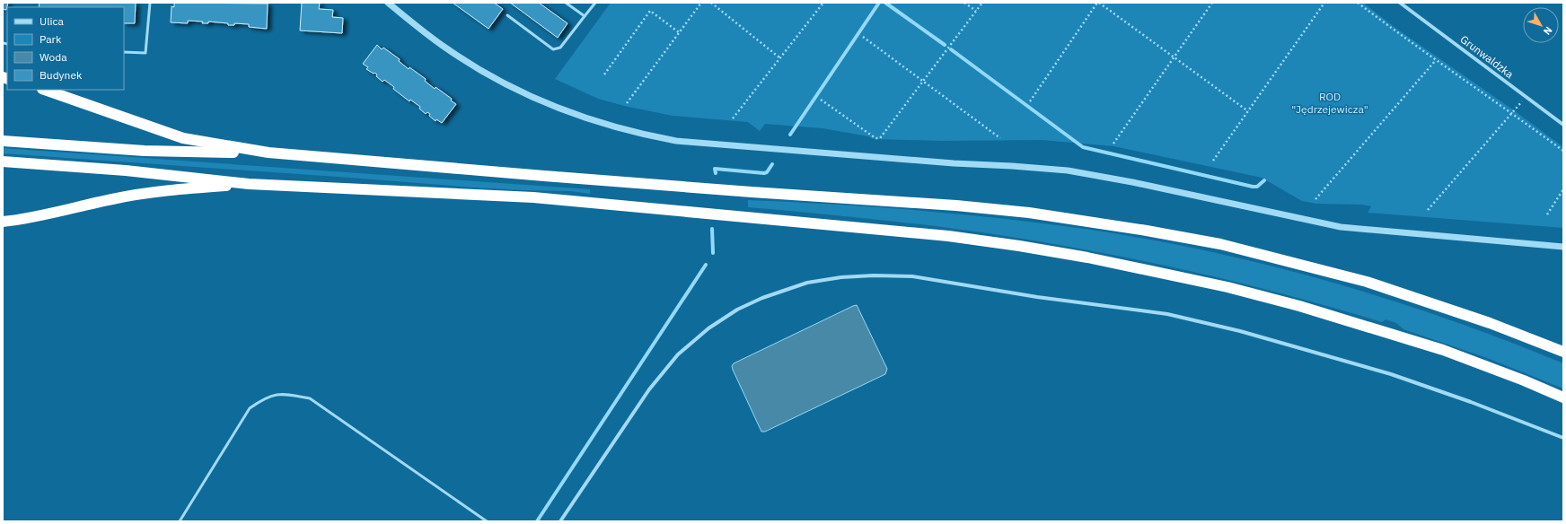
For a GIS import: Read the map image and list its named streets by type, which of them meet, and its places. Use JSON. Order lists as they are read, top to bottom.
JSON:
{
  "streets": {
    "street": ["Grunwaldzka"]
  },
  "parks": ["ROD \"Jędrzejewicza\""],
  "legend": [
    "Ulica",
    "Park",
    "Woda",
    "Budynek"
  ],
  "north": "bottom right"
}
